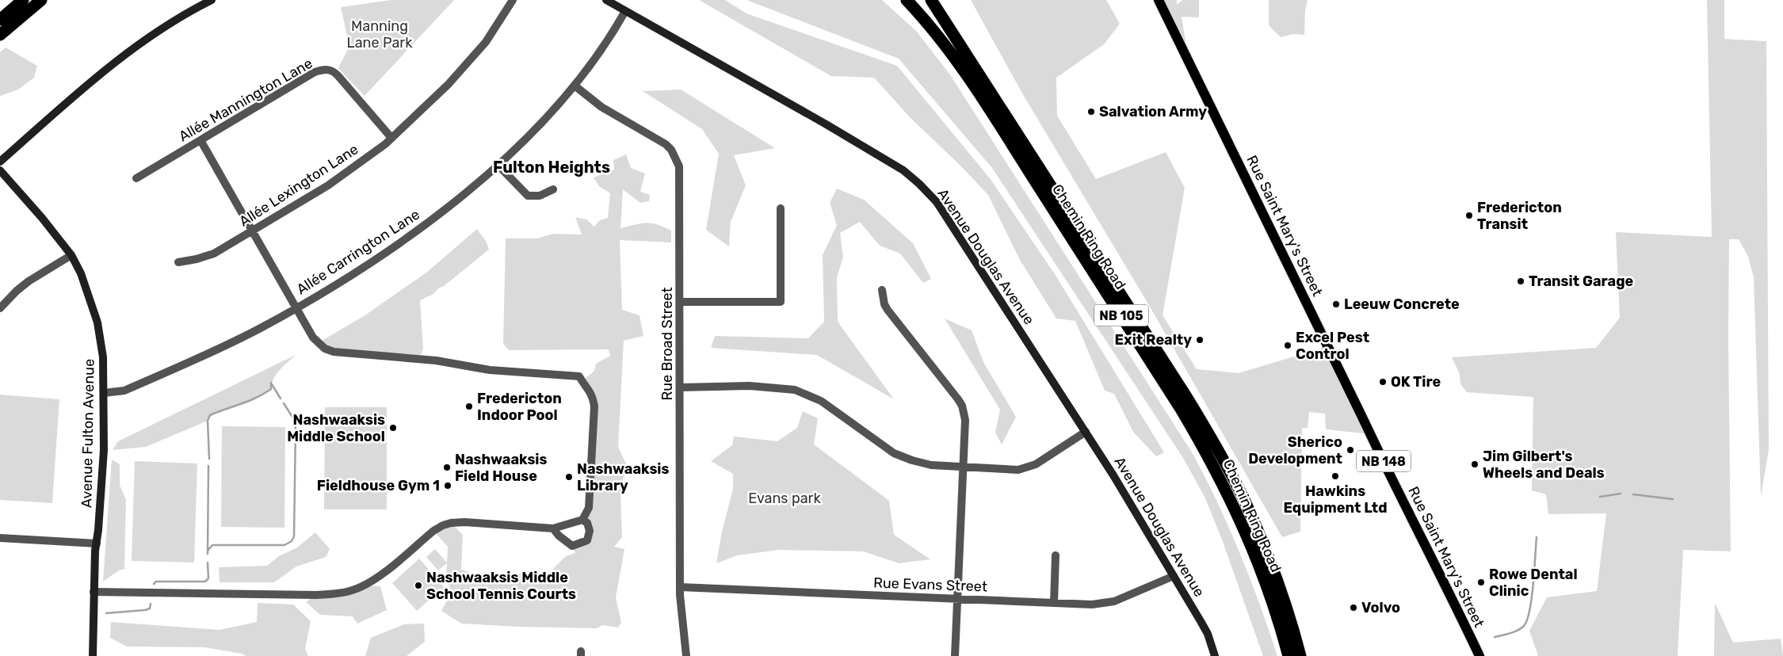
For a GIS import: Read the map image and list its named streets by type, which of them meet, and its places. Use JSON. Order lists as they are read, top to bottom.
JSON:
{
  "streets": {
    "highway": ["Chemin Ring Road", "NB 105"],
    "main road": ["Rue Saint Mary's Street", "NB 148"],
    "street": [
      "Allée Mannington Lane",
      "Allée Lexington Lane",
      "Allée Carrington Lane",
      "Avenue Douglas Avenue",
      "Rue Broad Street",
      "Avenue Fulton Avenue",
      "Rue Evans Street"
    ]
  },
  "crossings": [
    ["Allée Mannington Lane", "Allée Lexington Lane"],
    ["Allée Carrington Lane", "Avenue Douglas Avenue"],
    ["Allée Carrington Lane", "Rue Broad Street"],
    ["Allée Carrington Lane", "Avenue Fulton Avenue"],
    ["Avenue Douglas Avenue", "Rue Evans Street"],
    ["Rue Broad Street", "Rue Evans Street"]
  ],
  "districts": ["Fulton Heights"],
  "parks": ["Manning Lane Park", "Evans park"],
  "places": [
    "Salvation Army",
    "Fredericton Transit",
    "Transit Garage",
    "Leeuw Concrete",
    "Exit Realty",
    "Excel Pest Control",
    "OK Tire",
    "Fredericton Indoor Pool",
    "Nashwaaksis Middle School",
    "Sherico Development",
    "Jim Gilbert's Wheels and Deals",
    "Nashwaaksis Field House",
    "Hawkins Equipment Ltd",
    "Nashwaaksis Library",
    "Fieldhouse Gym 1",
    "Rowe Dental Clinic",
    "Nashwaaksis Middle School Tennis Courts",
    "Volvo"
  ]
}
